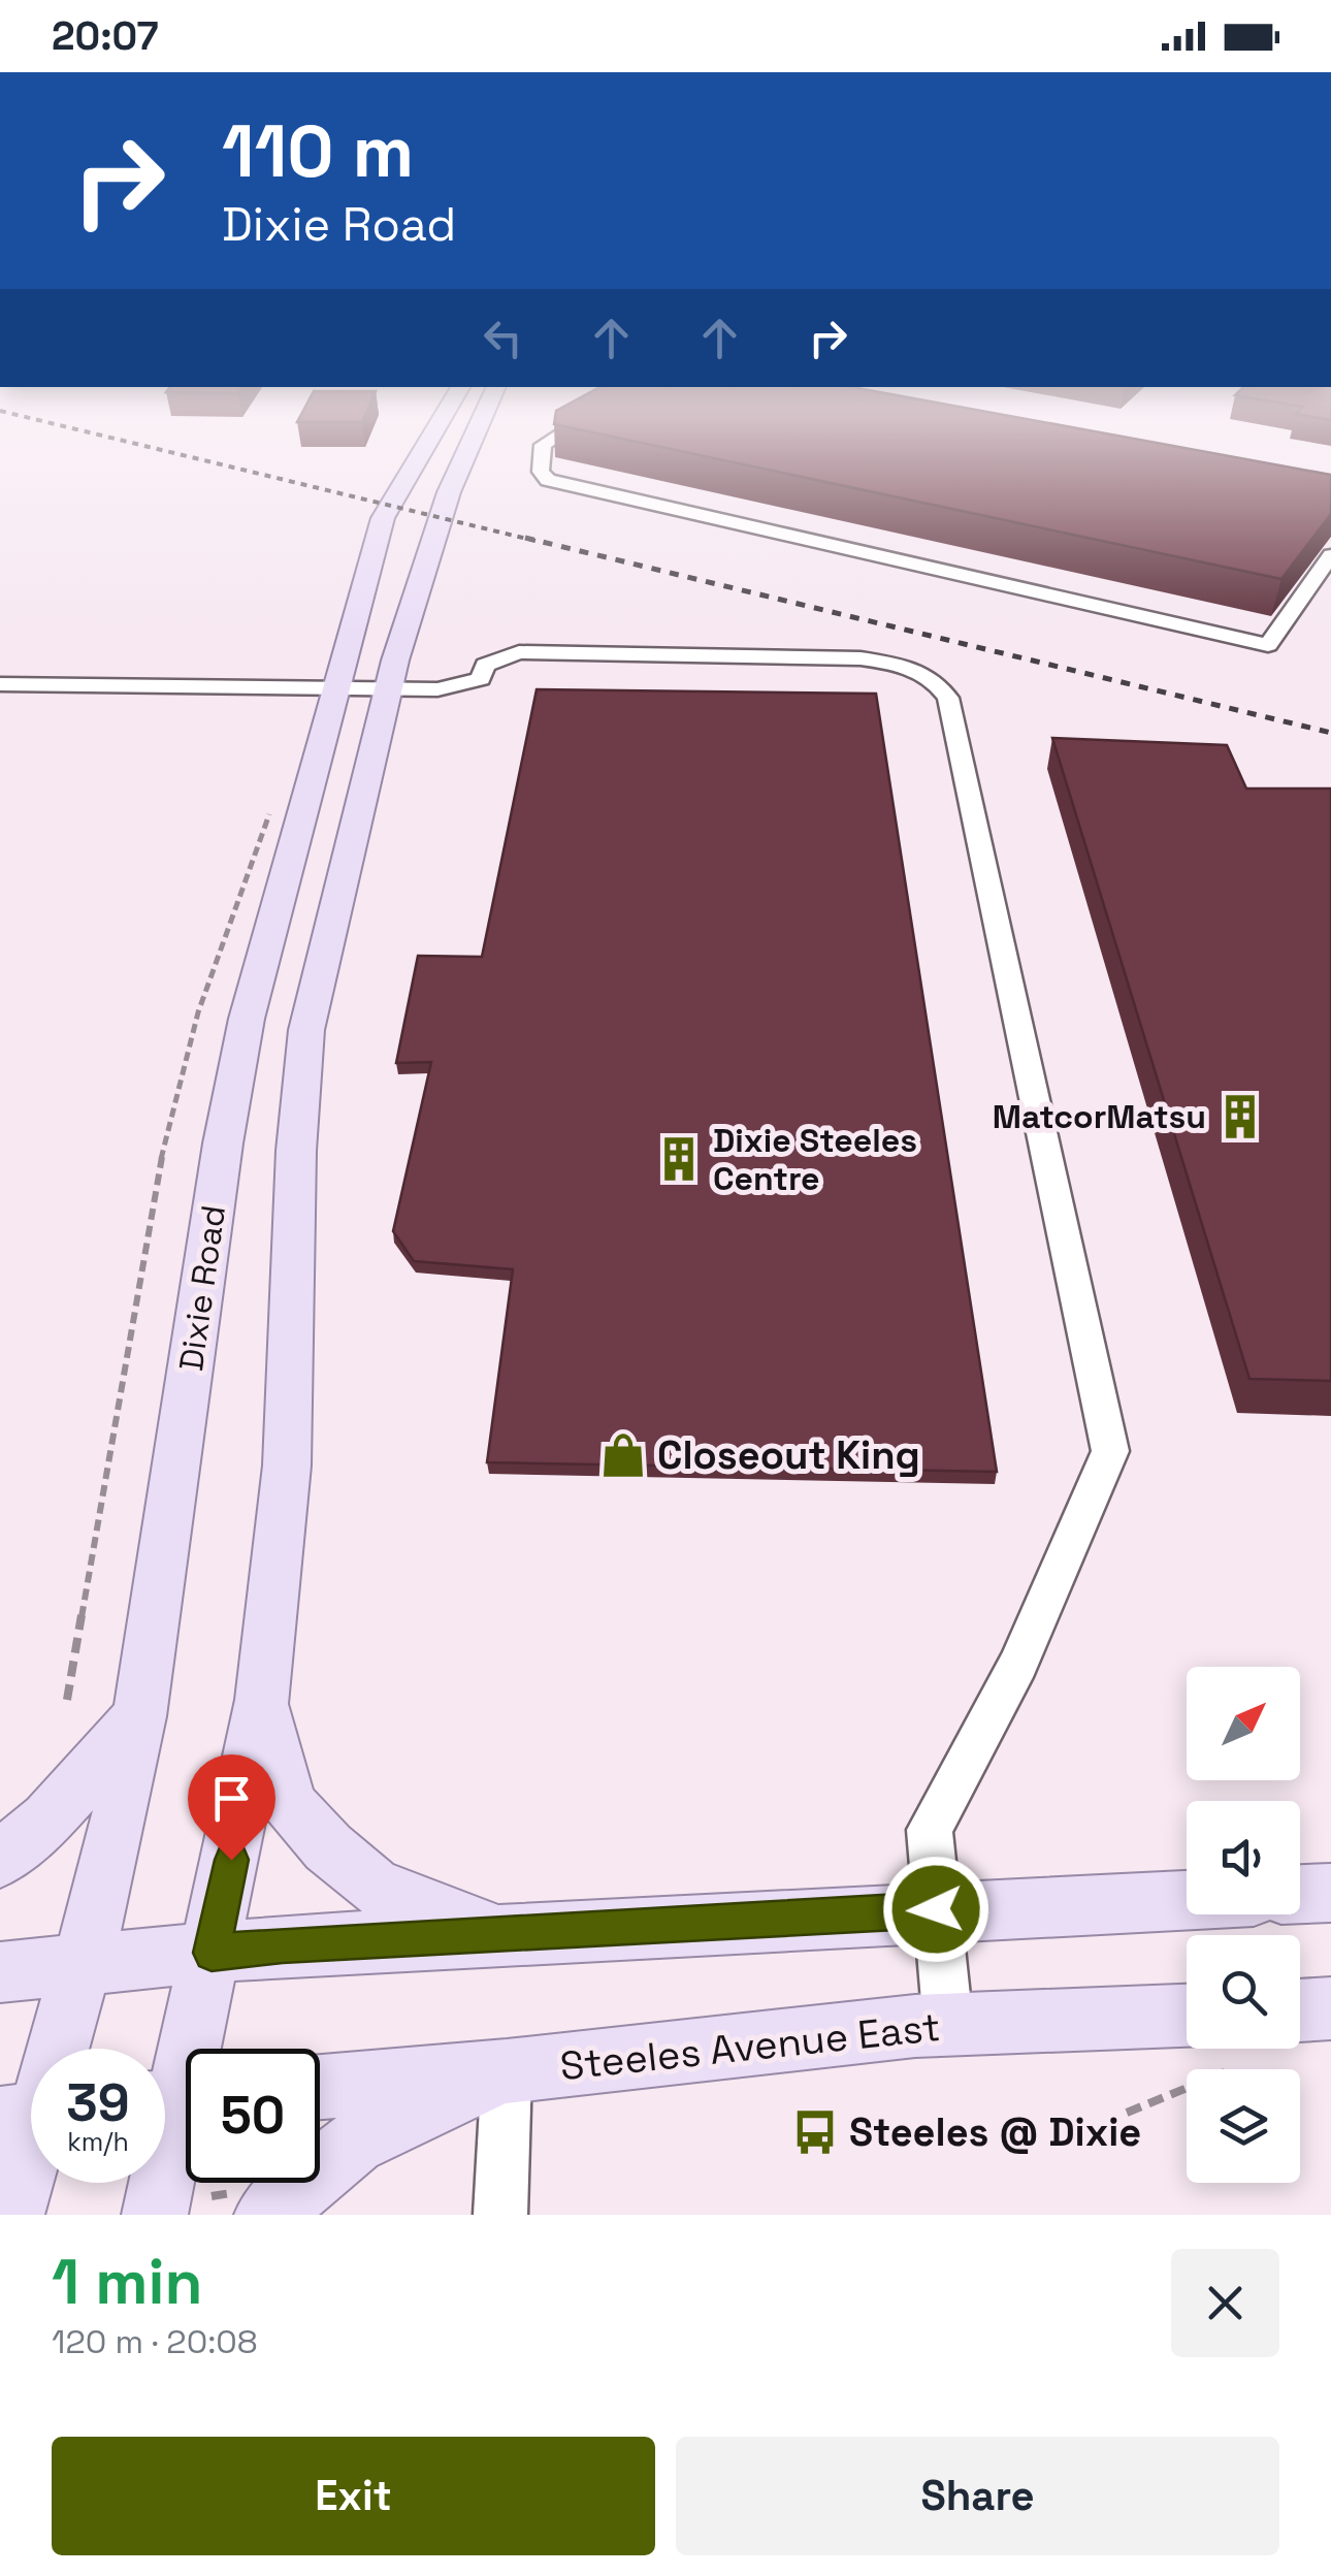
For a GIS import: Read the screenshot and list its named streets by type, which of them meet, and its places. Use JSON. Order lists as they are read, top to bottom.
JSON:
{
  "streets": {
    "main road": ["Dixie Road", "Steeles Avenue East"]
  },
  "places": {
    "building": ["MatcorMatsu", "Dixie Steeles Centre"],
    "shop": ["Closeout King"],
    "bus stop": ["Steeles @ Dixie"]
  },
  "north": "top right",
  "page": {
    "status": "20:07",
    "turn": ["110 m", "Dixie Road"],
    "speed": "39 km/h",
    "limit": "50",
    "heading": ["1 min", "120 m · 20:08"],
    "buttons": ["Exit", "Share"]
  }
}
